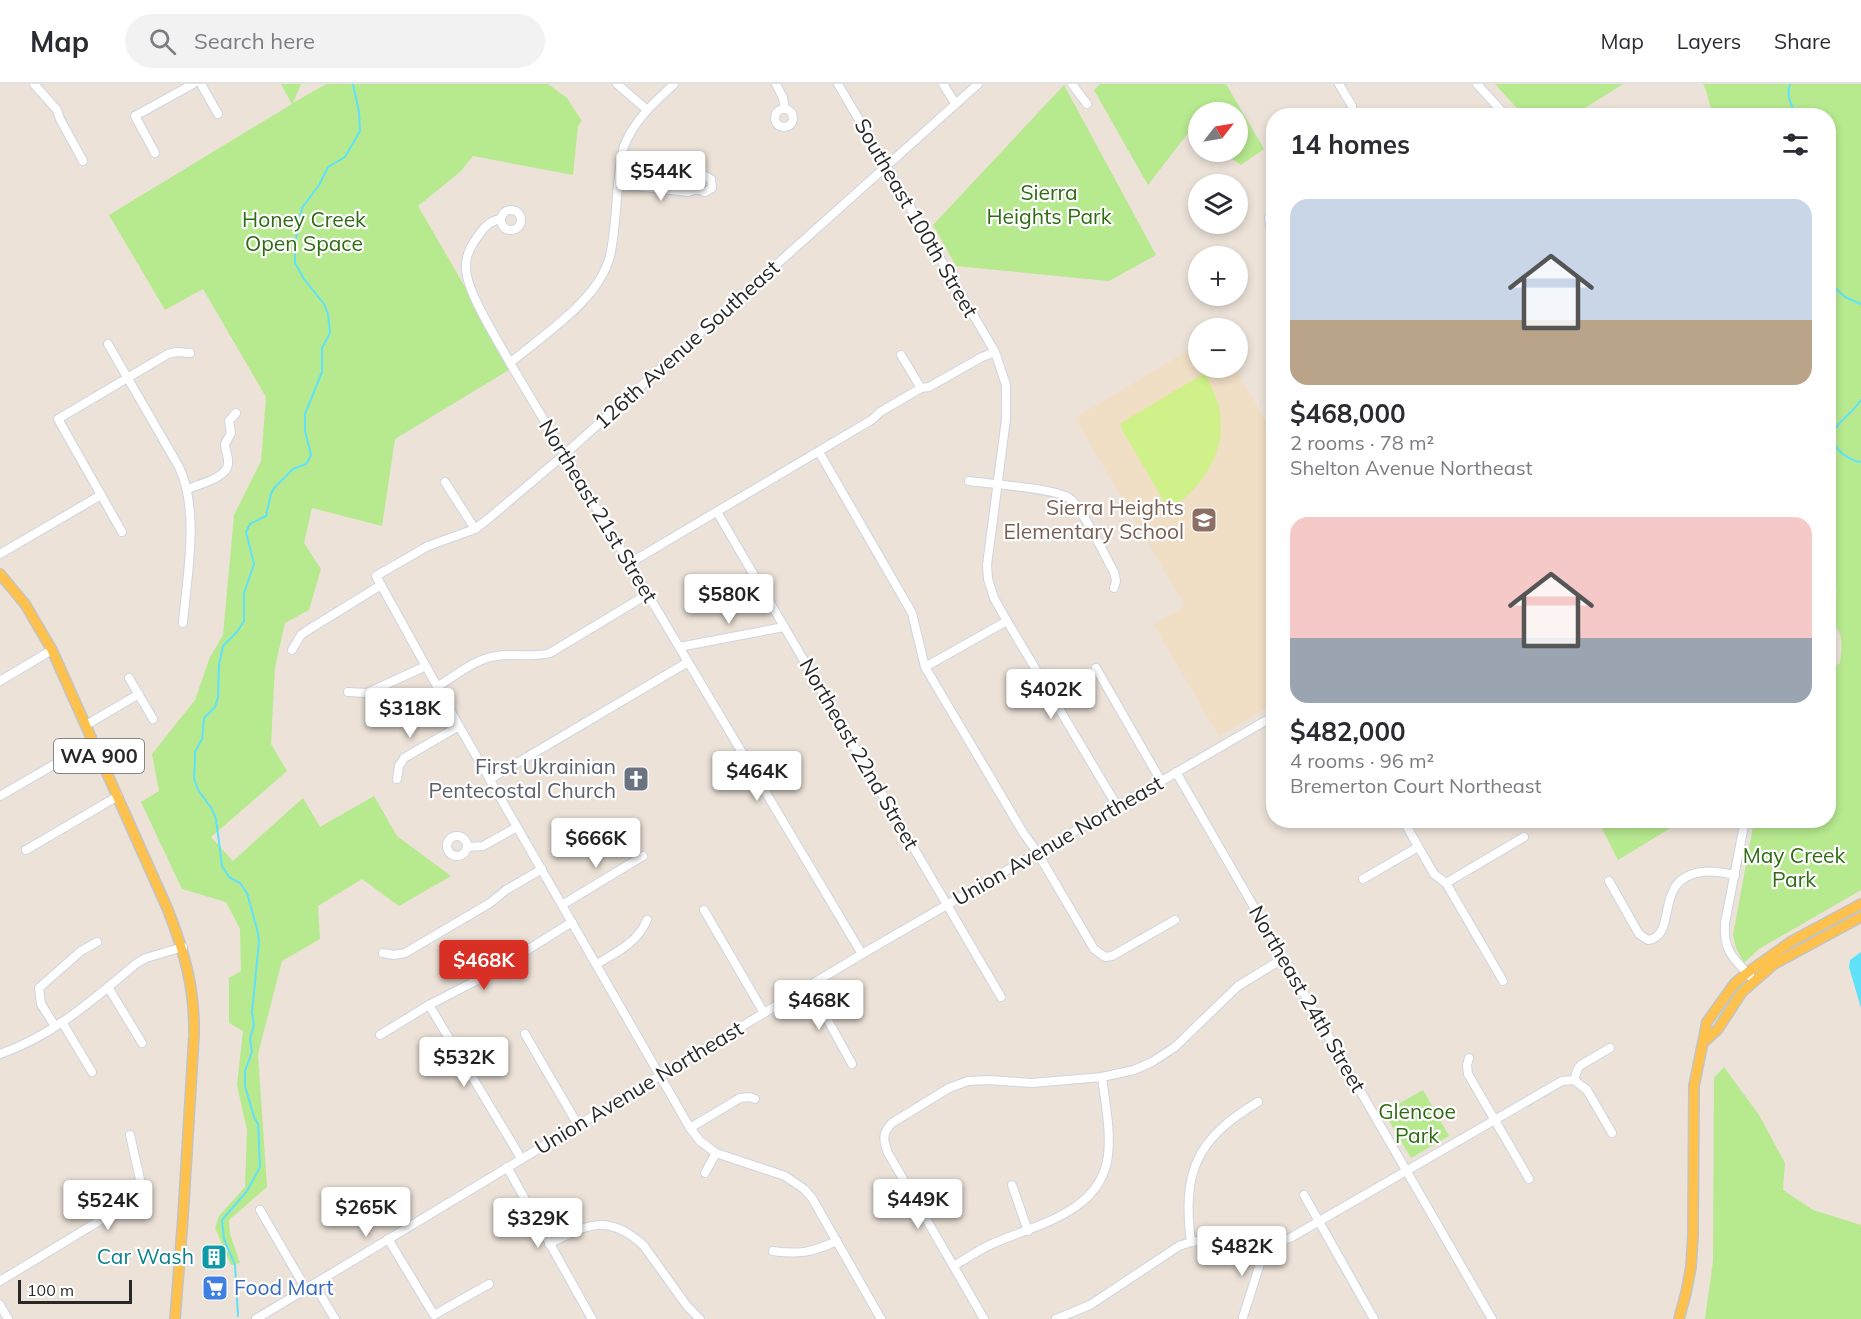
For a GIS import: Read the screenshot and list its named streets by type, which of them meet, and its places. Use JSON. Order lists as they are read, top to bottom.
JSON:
{
  "streets": {
    "main road": ["WA 900"],
    "street": [
      "Southeast 100th Street",
      "126th Avenue Southeast",
      "Northeast 21st Street",
      "Northeast 22nd Street",
      "Union Avenue Northeast",
      "Northeast 24th Street"
    ]
  },
  "crossings": [
    ["Southeast 100th Street", "126th Avenue Southeast"],
    ["Southeast 100th Street", "Union Avenue Northeast"],
    ["126th Avenue Southeast", "Northeast 21st Street"],
    ["Northeast 21st Street", "Union Avenue Northeast"],
    ["Northeast 22nd Street", "Union Avenue Northeast"],
    ["Union Avenue Northeast", "Northeast 24th Street"]
  ],
  "parks": [
    "Sierra Heights Park",
    "Honey Creek Open Space",
    "May Creek Park",
    "Glencoe Park"
  ],
  "places": {
    "school or university": ["Sierra Heights Elementary School"],
    "church": ["First Ukrainian Pentecostal Church"],
    "building": ["Car Wash"],
    "supermarket": ["Food Mart"]
  },
  "scale_bar": "100 m",
  "north": "top right",
  "page": {
    "header": "Map",
    "search": "Search here",
    "nav": ["Map", "Layers", "Share"],
    "map_buttons": ["+", "−"],
    "heading": "14 homes",
    "price": [
      "$544K",
      "$580K",
      "$402K",
      "$318K",
      "$464K",
      "$666K",
      "$468K",
      "$468K",
      "$532K",
      "$449K",
      "$524K",
      "$265K",
      "$329K",
      "$482K"
    ],
    "list": [
      {
        "name": "$468,000",
        "note": "2 rooms · 78 m² · Shelton Avenue Northeast"
      },
      {
        "name": "$482,000",
        "note": "4 rooms · 96 m² · Bremerton Court Northeast"
      }
    ],
    "scale": "100 m"
  }
}
